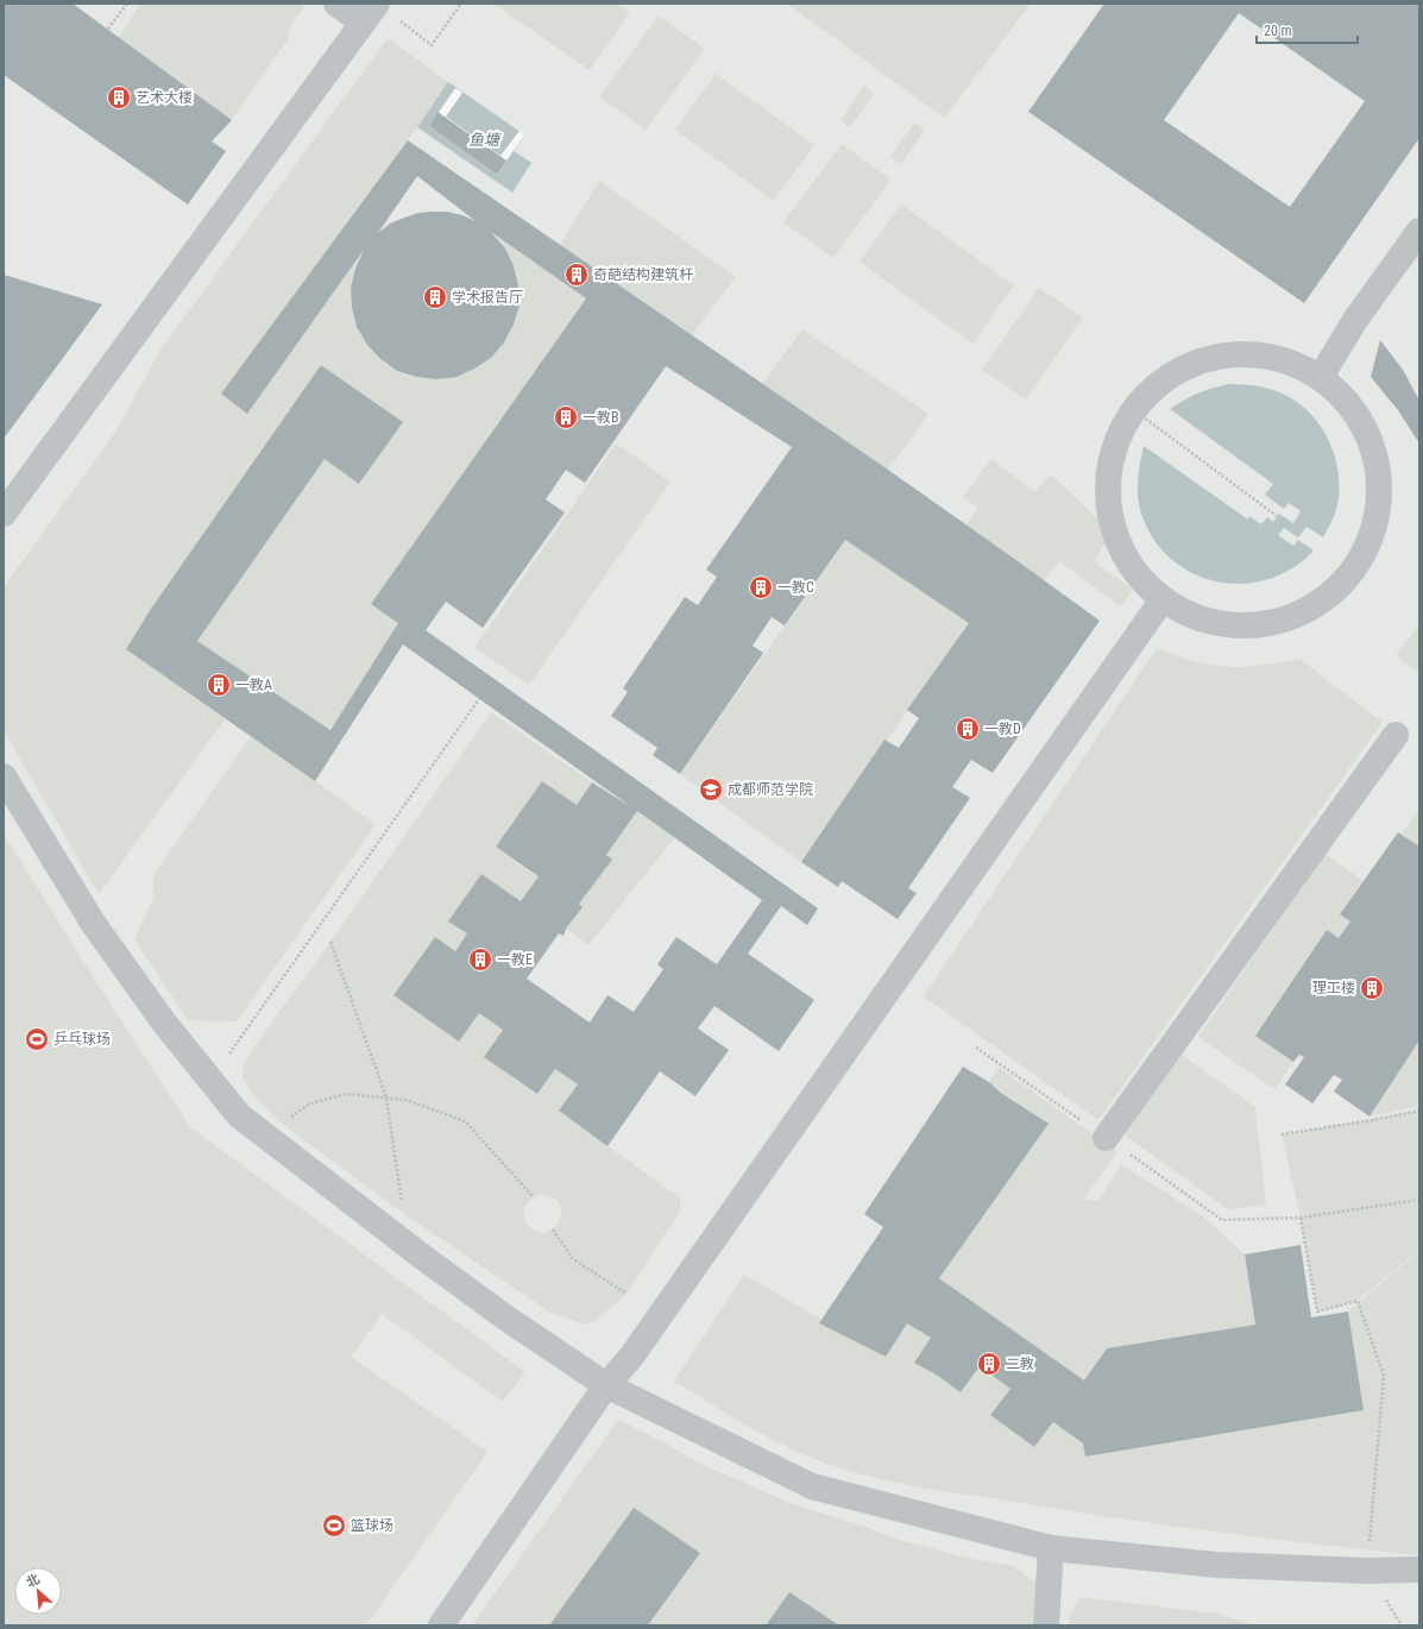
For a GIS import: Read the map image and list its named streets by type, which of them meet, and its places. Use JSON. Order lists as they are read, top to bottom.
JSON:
{
  "water": ["鱼塘"],
  "places": {
    "building": [
      "艺术大楼",
      "奇葩结构建筑杆",
      "学术报告厅",
      "一教B",
      "一教C",
      "一教A",
      "一教D",
      "一教E",
      "理工楼",
      "二教"
    ],
    "school or university": ["成都师范学院"],
    "sports": ["乒乓球场", "篮球场"]
  },
  "scale_bar": "20 m",
  "north": "top left"
}
